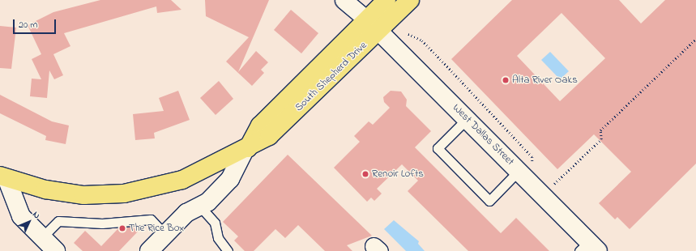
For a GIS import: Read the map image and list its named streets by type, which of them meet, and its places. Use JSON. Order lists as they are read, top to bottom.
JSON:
{
  "streets": {
    "main road": ["South Shepherd Drive", "West Dallas Street"]
  },
  "crossings": [
    ["South Shepherd Drive", "West Dallas Street"]
  ],
  "places": ["Alta River Oaks", "Renoir Lofts", "The Rice Box"],
  "scale_bar": "20 m",
  "north": "top right"
}
